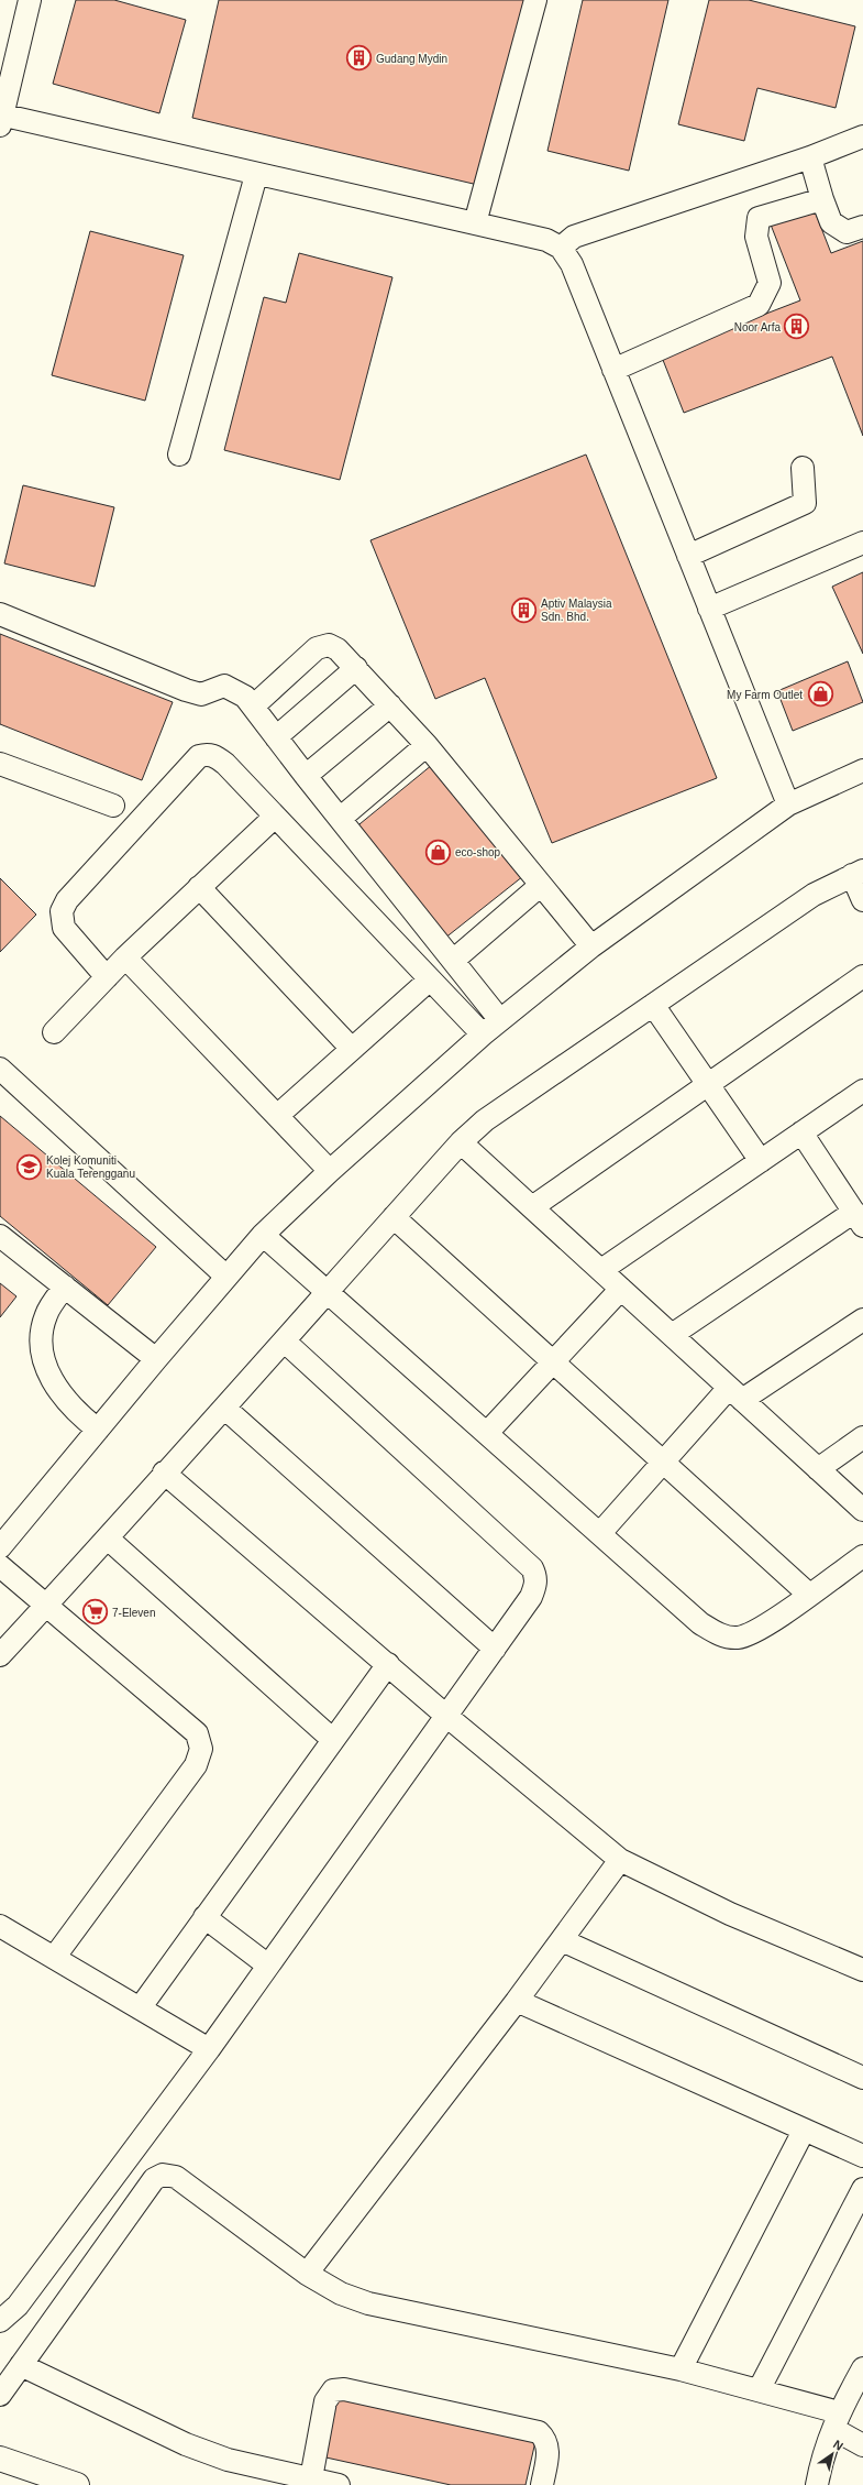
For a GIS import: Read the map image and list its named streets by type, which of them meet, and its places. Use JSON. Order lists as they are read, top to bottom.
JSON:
{
  "places": {
    "building": ["Gudang Mydin", "Noor Arfa", "Aptiv Malaysia Sdn. Bhd."],
    "shop": ["My Farm Outlet", "eco-shop"],
    "school or university": ["Kolej Komuniti Kuala Terengganu"],
    "supermarket": ["7-Eleven"]
  },
  "north": "top right"
}
